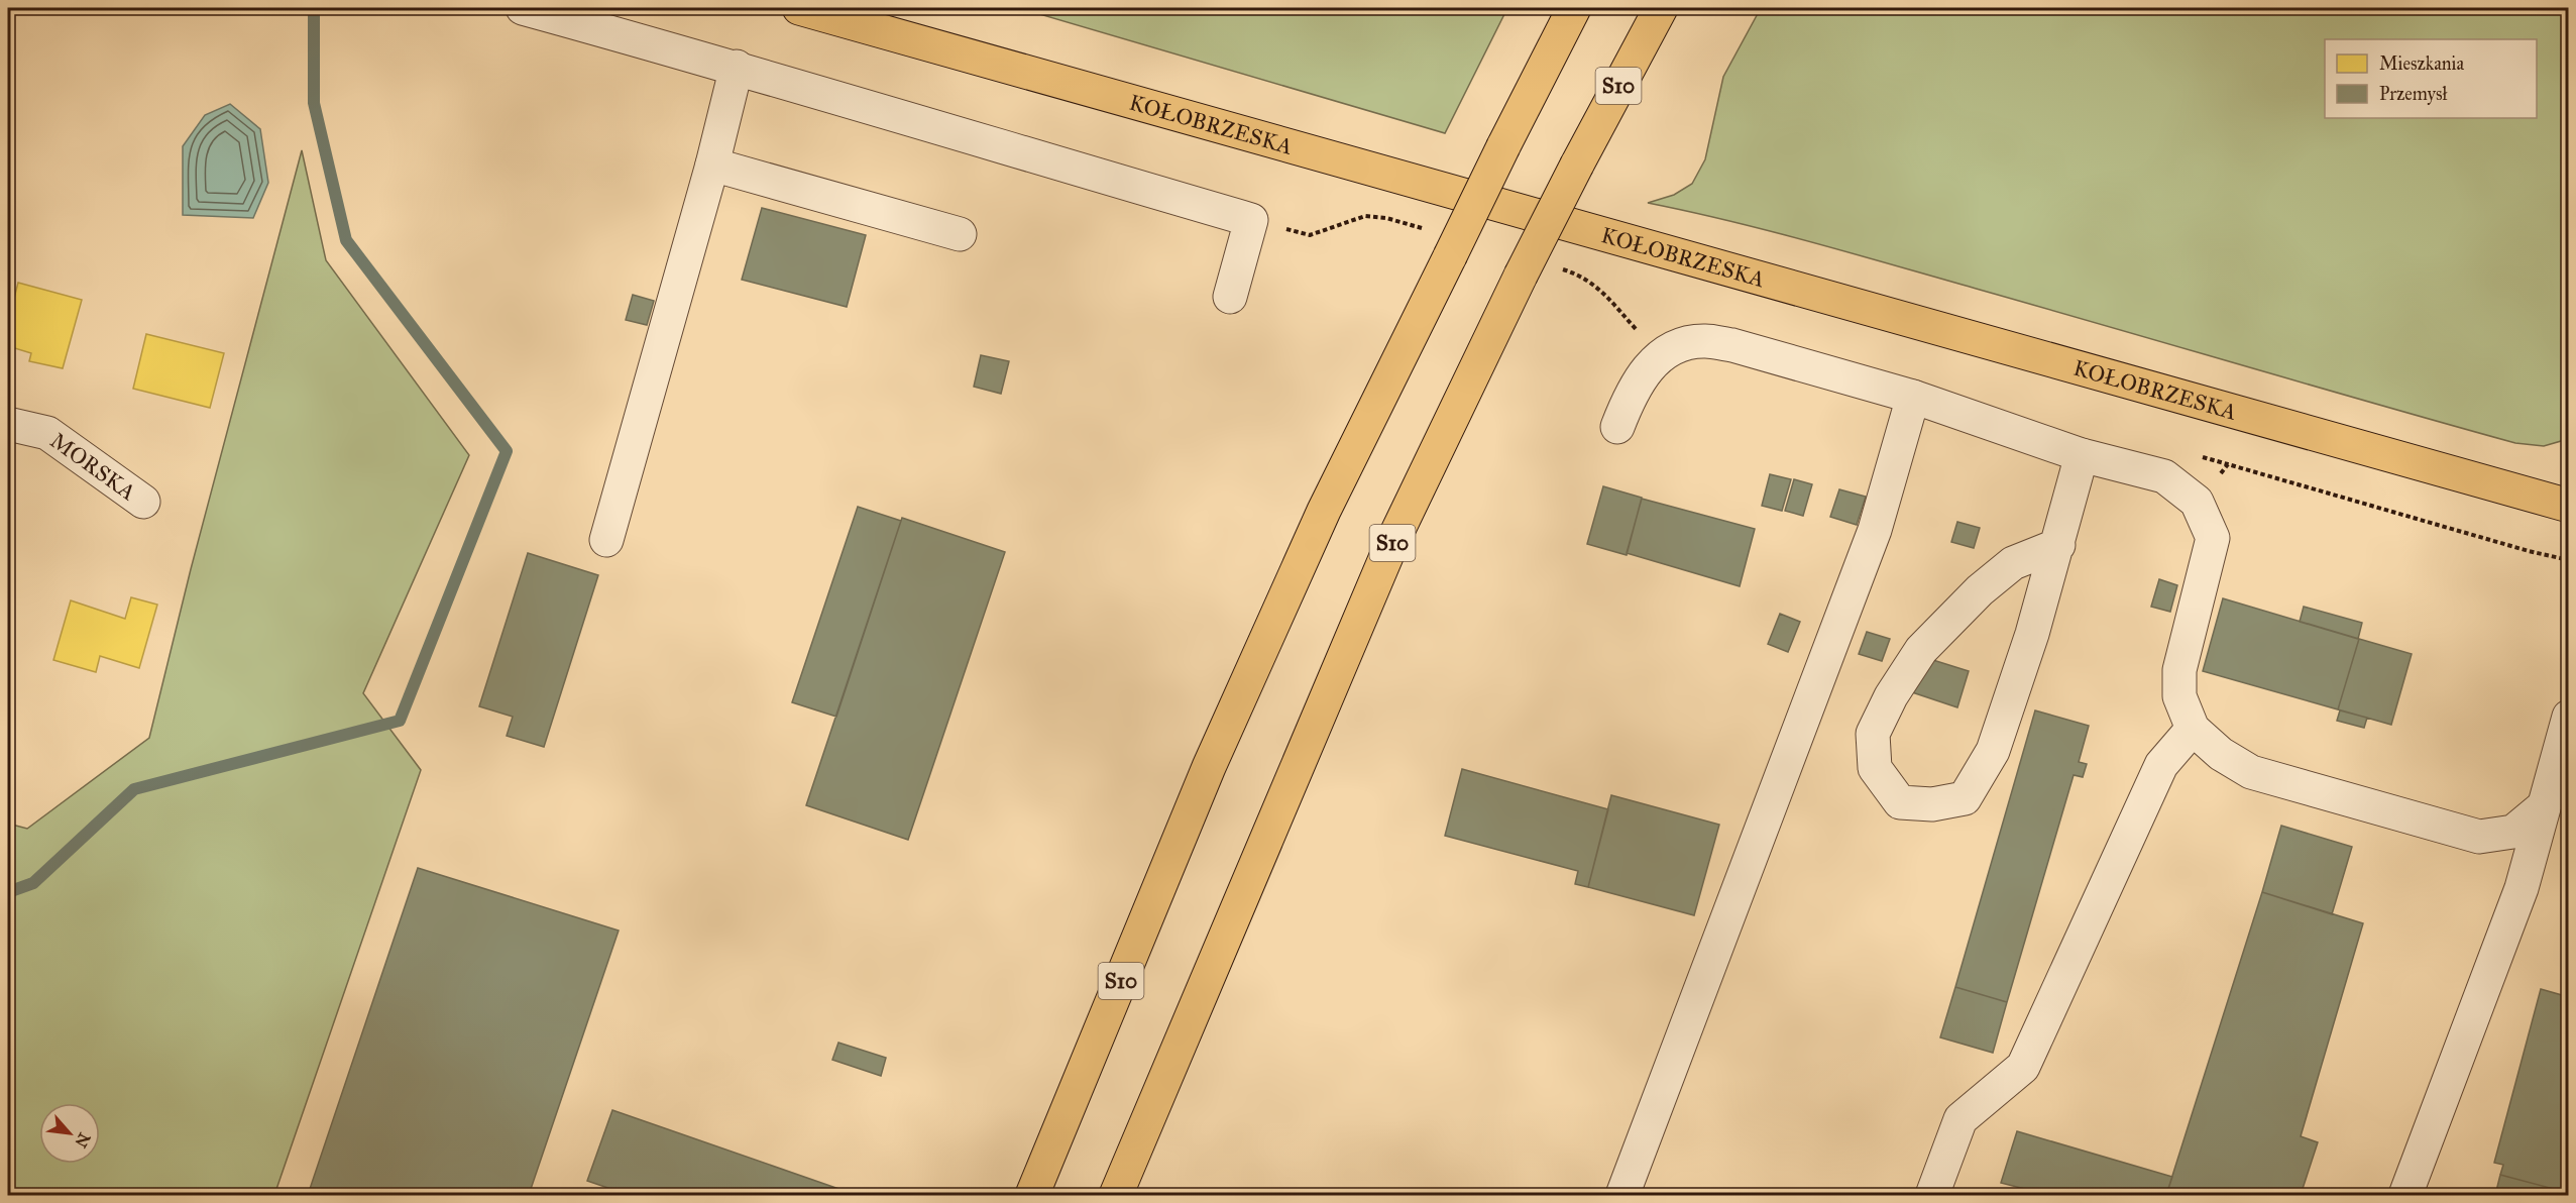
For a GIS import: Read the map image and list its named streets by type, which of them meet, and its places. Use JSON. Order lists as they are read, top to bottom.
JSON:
{
  "streets": {
    "main road": ["S10", "KOŁOBRZESKA"],
    "street": ["MORSKA"]
  },
  "legend": ["Mieszkania", "Przemysł"],
  "north": "bottom right"
}
